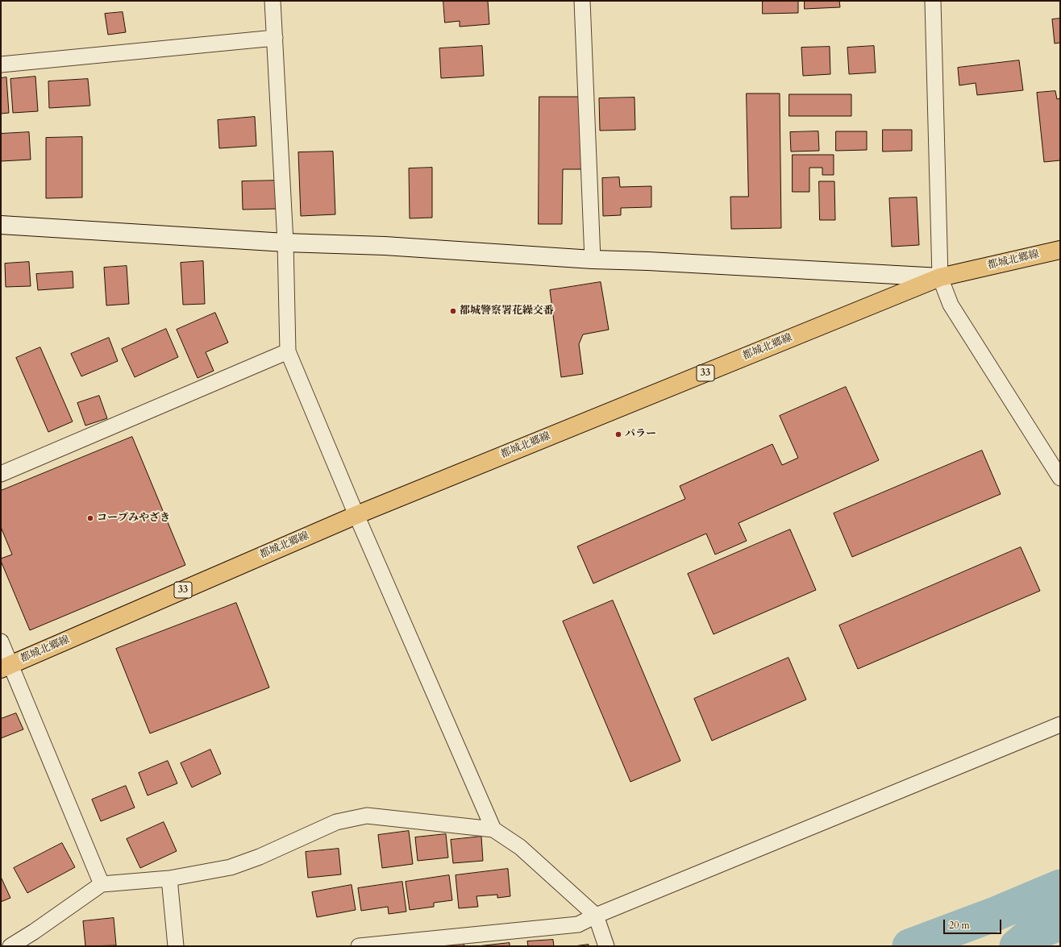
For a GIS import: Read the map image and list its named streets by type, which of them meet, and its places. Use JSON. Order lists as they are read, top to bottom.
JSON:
{
  "streets": {
    "main road": ["都城北郷線", "33"]
  },
  "places": ["都城警察署花繰交番", "パラー", "コープみやざき"],
  "scale_bar": "20 m"
}
